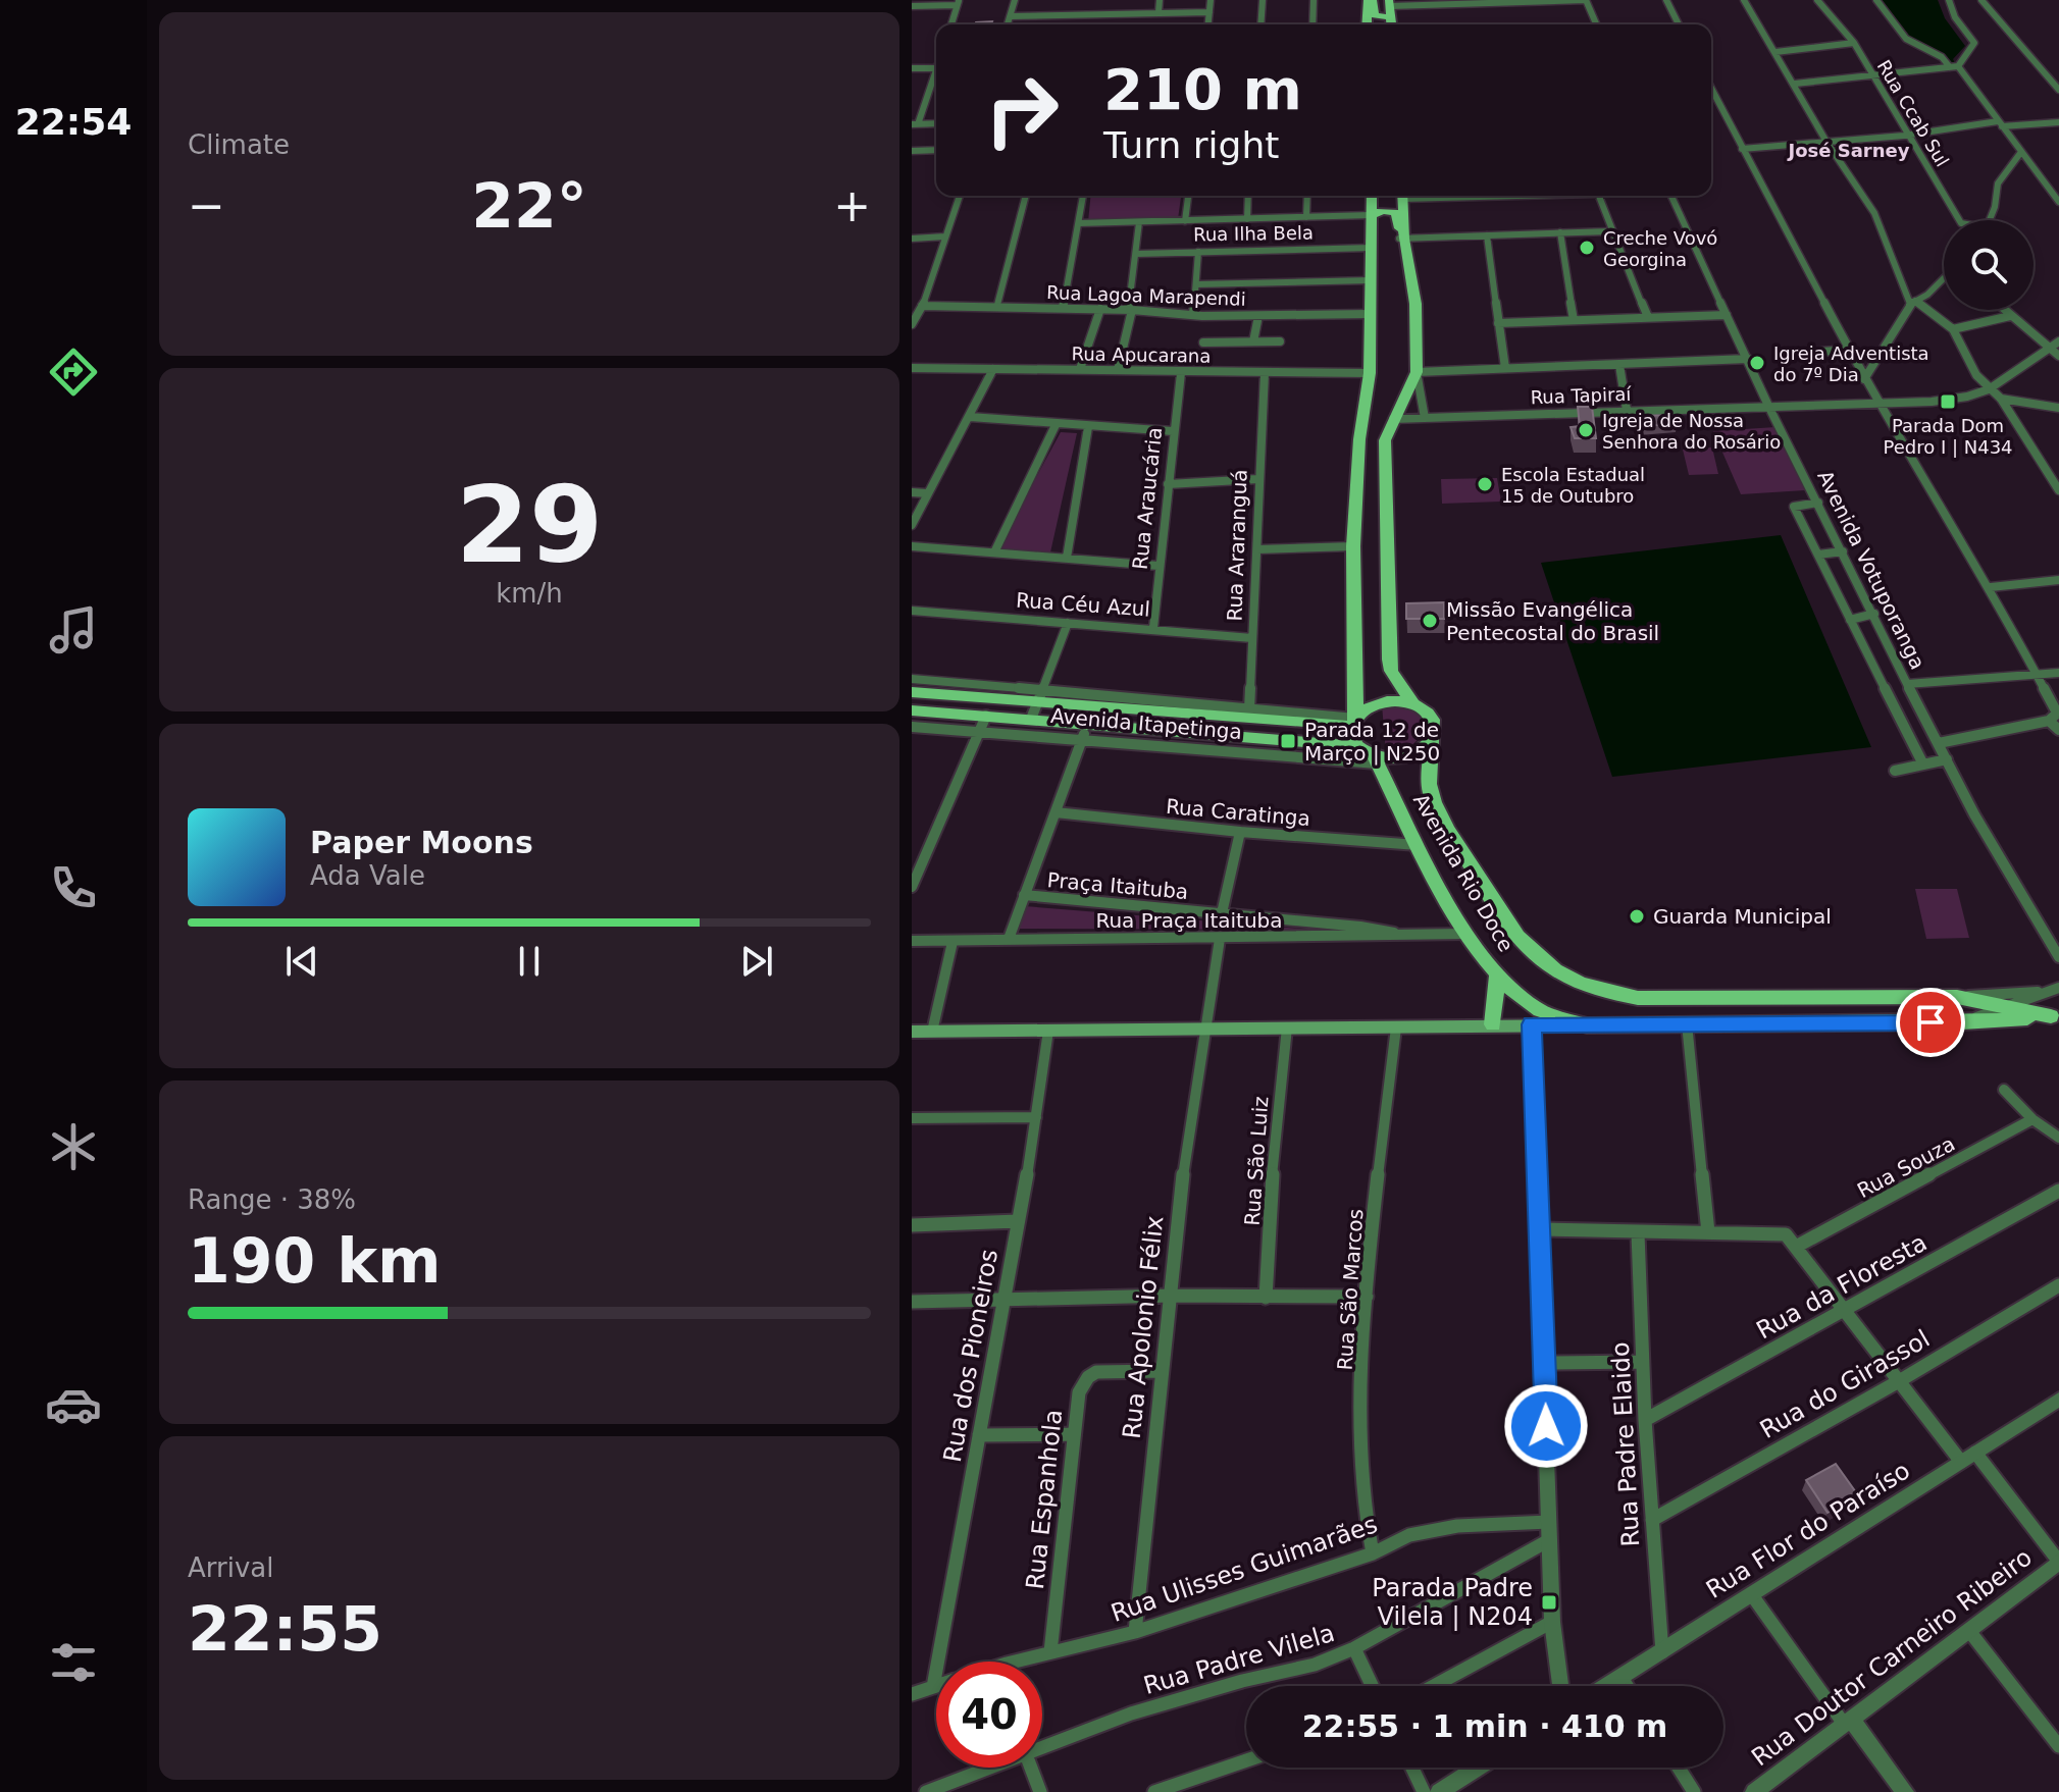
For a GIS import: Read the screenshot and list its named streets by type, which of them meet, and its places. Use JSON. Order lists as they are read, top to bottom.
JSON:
{
  "streets": {
    "main road": ["Avenida Itapetinga", "Avenida Rio Doce"],
    "street": [
      "Rua Ccab Sul",
      "Rua Ilha Bela",
      "Rua Lagoa Marapendi",
      "Rua Apucarana",
      "Rua Tapiraí",
      "Rua Araucária",
      "Rua Araranguá",
      "Avenida Votuporanga",
      "Rua Céu Azul",
      "Rua Caratinga",
      "Praça Itaituba",
      "Rua Praça Itaituba",
      "Rua São Luiz",
      "Rua Souza",
      "Rua da Floresta",
      "Rua São Marcos",
      "Rua Apolonio Félix",
      "Rua dos Pioneiros",
      "Rua do Girassol",
      "Rua Padre Elaido",
      "Rua Espanhola",
      "Rua Flor do Paraíso",
      "Rua Ulisses Guimarães",
      "Rua Doutor Carneiro Ribeiro",
      "Rua Padre Vilela"
    ]
  },
  "crossings": [
    ["Rua Apucarana", "Rua Araucária"],
    ["Rua Apucarana", "Rua Araranguá"],
    ["Rua Tapiraí", "Avenida Votuporanga"],
    ["Rua Tapiraí", "Avenida Rio Doce"],
    ["Rua Araucária", "Rua Céu Azul"],
    ["Rua Araranguá", "Rua Céu Azul"],
    ["Rua Araranguá", "Avenida Itapetinga"],
    ["Avenida Itapetinga", "Avenida Rio Doce"],
    ["Rua Caratinga", "Avenida Rio Doce"],
    ["Avenida Rio Doce", "Rua Praça Itaituba"],
    ["Praça Itaituba", "Rua Praça Itaituba"],
    ["Rua Praça Itaituba", "Rua Apolonio Félix"],
    ["Rua da Floresta", "Rua Padre Elaido"],
    ["Rua São Marcos", "Rua Ulisses Guimarães"],
    ["Rua Apolonio Félix", "Rua Espanhola"],
    ["Rua Apolonio Félix", "Rua Ulisses Guimarães"],
    ["Rua dos Pioneiros", "Rua Ulisses Guimarães"],
    ["Rua do Girassol", "Rua Padre Elaido"],
    ["Rua Padre Elaido", "Rua Flor do Paraíso"],
    ["Rua Espanhola", "Rua Ulisses Guimarães"]
  ],
  "districts": ["José Sarney"],
  "places": {
    "other": [
      "Creche Vovó Georgina",
      "Igreja Adventista do 7º Dia",
      "Igreja de Nossa Senhora do Rosário",
      "Escola Estadual 15 de Outubro",
      "Missão Evangélica Pentecostal do Brasil",
      "Guarda Municipal"
    ],
    "transit": ["Parada Dom Pedro I | N434", "Parada 12 de Março | N250", "Parada Padre Vilela | N204"]
  },
  "page": {
    "tabs": "22:54",
    "tile": [
      "Climate",
      ["29", "km/h"],
      ["Range · 38%", "190 km"],
      ["Arrival", "22:55"]
    ],
    "turn": ["210 m", "Turn right"],
    "heat": ["−", "22°", "+"],
    "song": ["Paper Moons", "Ada Vale"],
    "limit": "40",
    "trip": "22:55 · 1 min · 410 m"
  }
}
